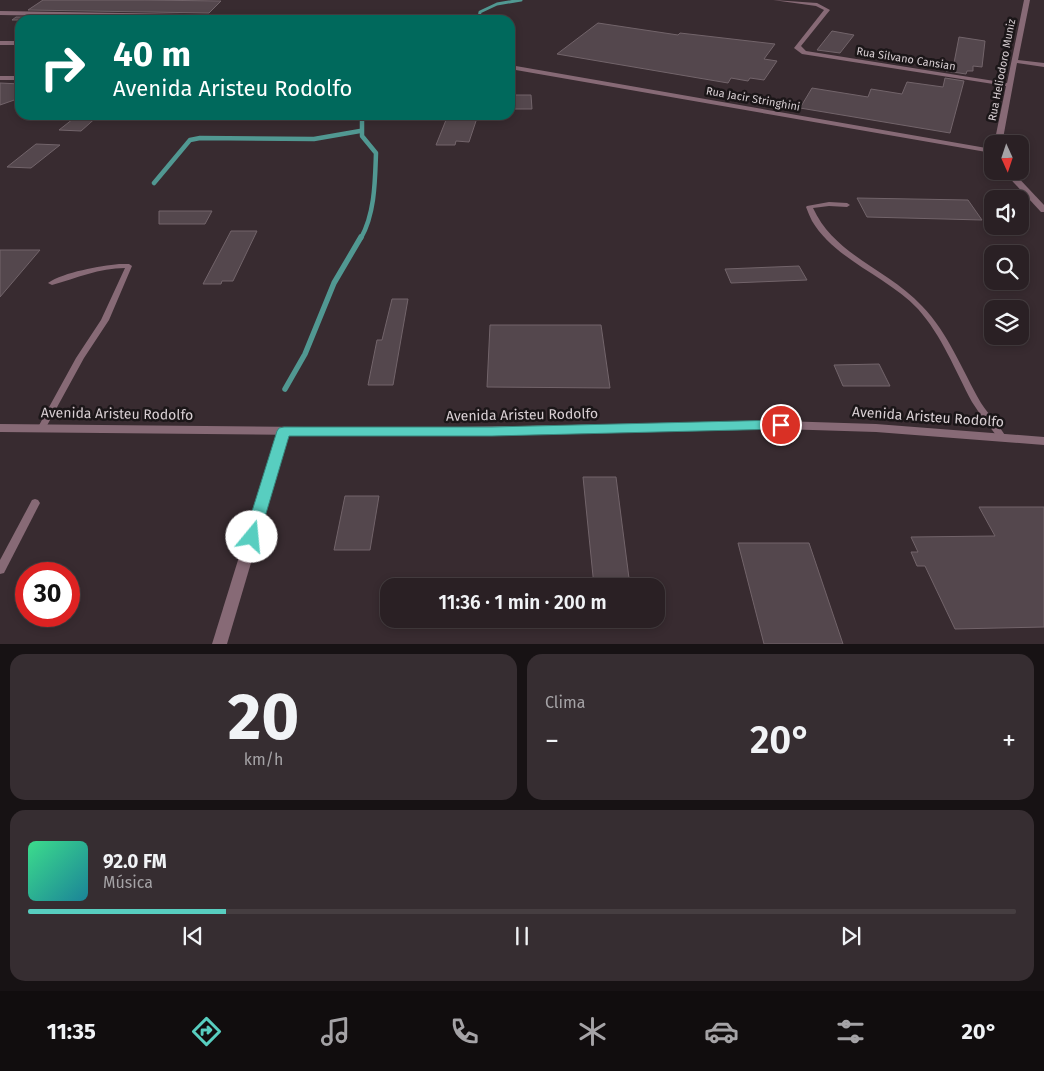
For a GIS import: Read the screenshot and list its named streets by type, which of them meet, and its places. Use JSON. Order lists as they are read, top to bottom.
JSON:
{
  "streets": {
    "street": [
      "Rua Silvano Cansian",
      "Rua Heliodoro Muniz",
      "Rua Jacir Stringhini",
      "Avenida Aristeu Rodolfo"
    ]
  },
  "crossings": [
    ["Rua Silvano Cansian", "Rua Heliodoro Muniz"]
  ],
  "north": "bottom",
  "page": {
    "turn": ["40 m", "Avenida Aristeu Rodolfo"],
    "limit": "30",
    "trip": "11:36 · 1 min · 200 m",
    "tile": [
      ["20", "km/h"],
      "Clima"
    ],
    "heat": ["−", "20°", "+"],
    "song": ["92.0 FM", "Música"],
    "tabs": ["11:35", "20°"]
  }
}
